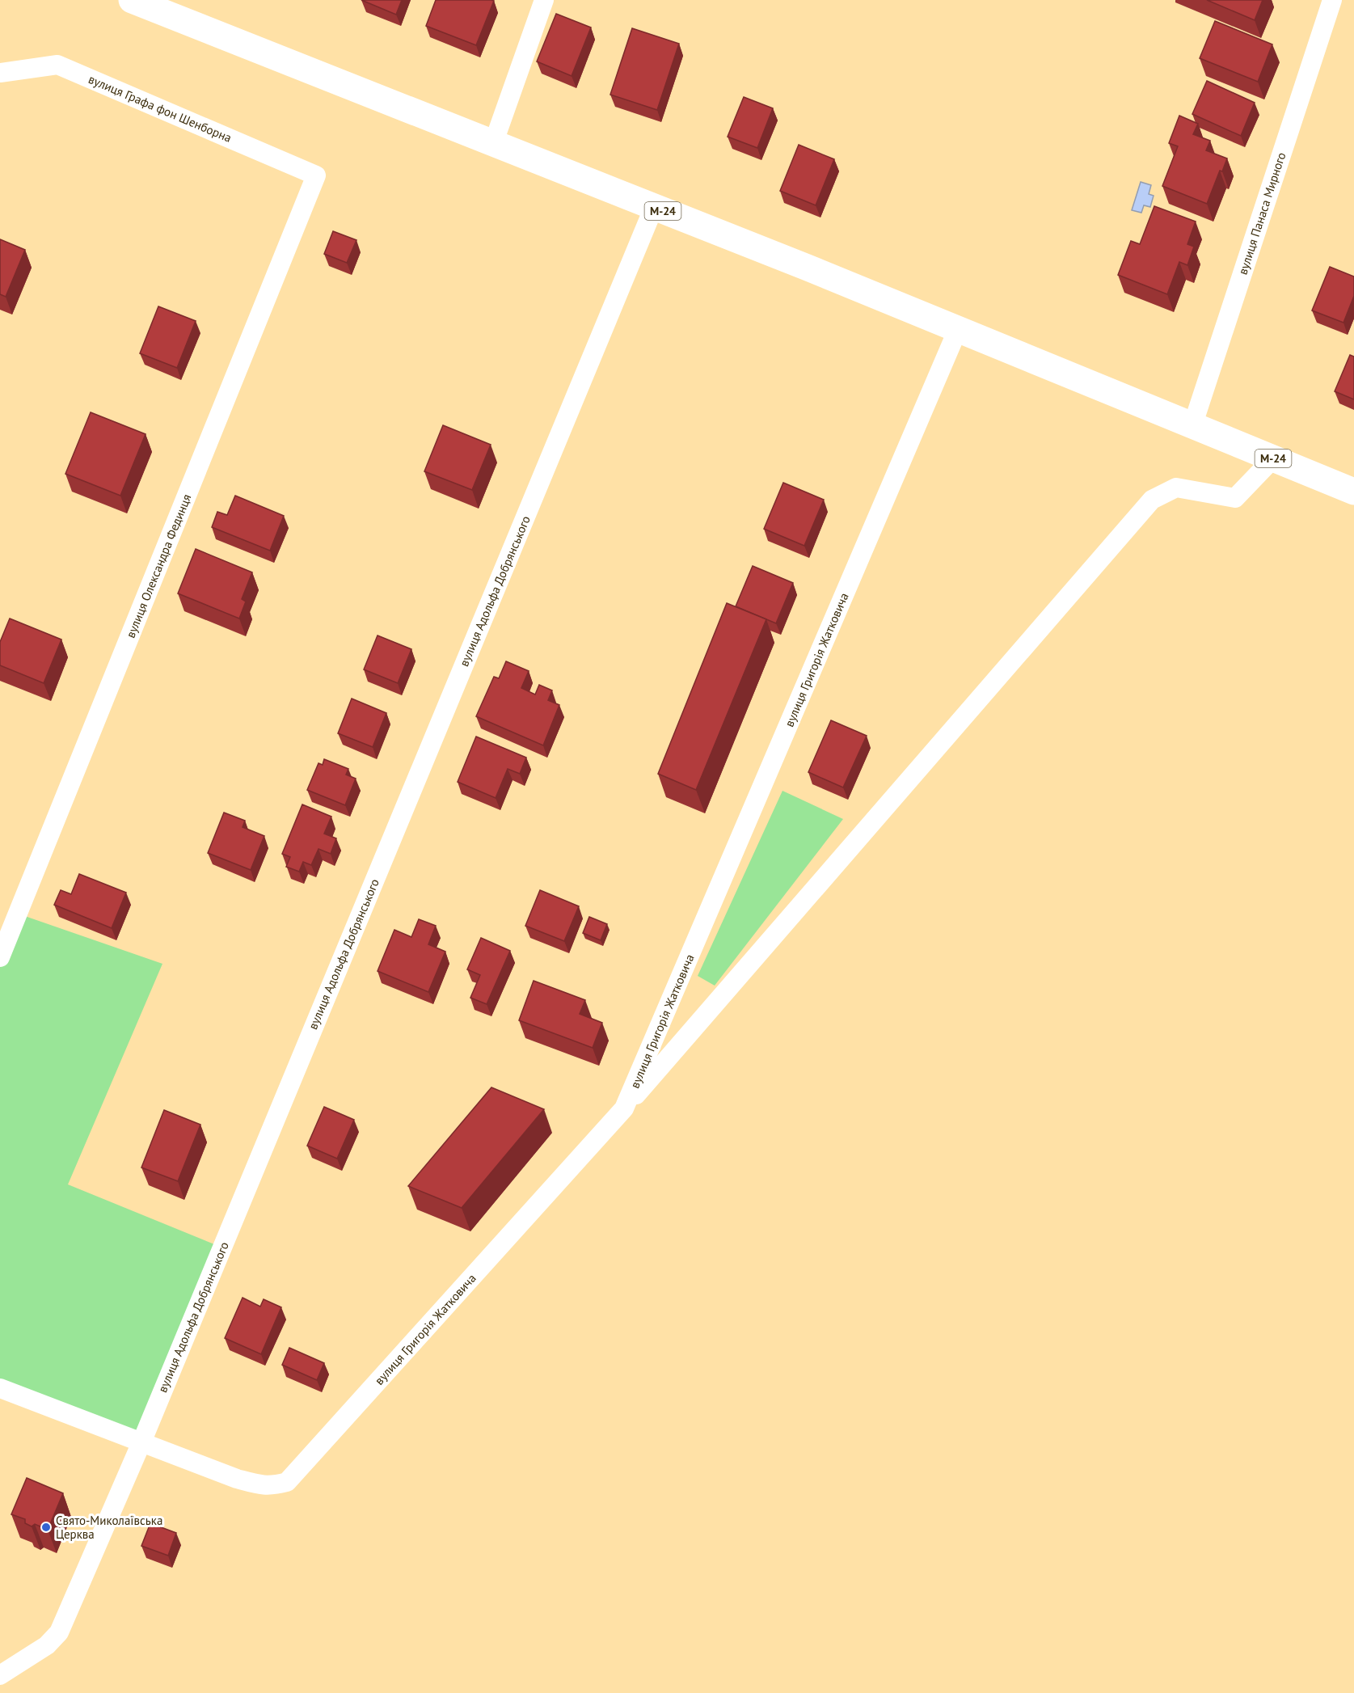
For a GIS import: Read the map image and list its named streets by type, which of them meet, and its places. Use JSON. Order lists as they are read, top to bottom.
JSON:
{
  "streets": {
    "highway": ["М-24"],
    "street": [
      "вулиця Графа фон Шенборна",
      "вулиця Панаса Мирного",
      "вулиця Олександра Фединця",
      "вулиця Адольфа Добрянського",
      "вулиця Григорія Жатковича"
    ]
  },
  "crossings": [
    ["вулиця Графа фон Шенборна", "вулиця Олександра Фединця"],
    ["М-24", "вулиця Панаса Мирного"],
    ["М-24", "вулиця Адольфа Добрянського"],
    ["М-24", "вулиця Григорія Жатковича"],
    ["вулиця Адольфа Добрянського", "вулиця Григорія Жатковича"]
  ],
  "places": ["Свято-Миколаївська Церква"]
}
